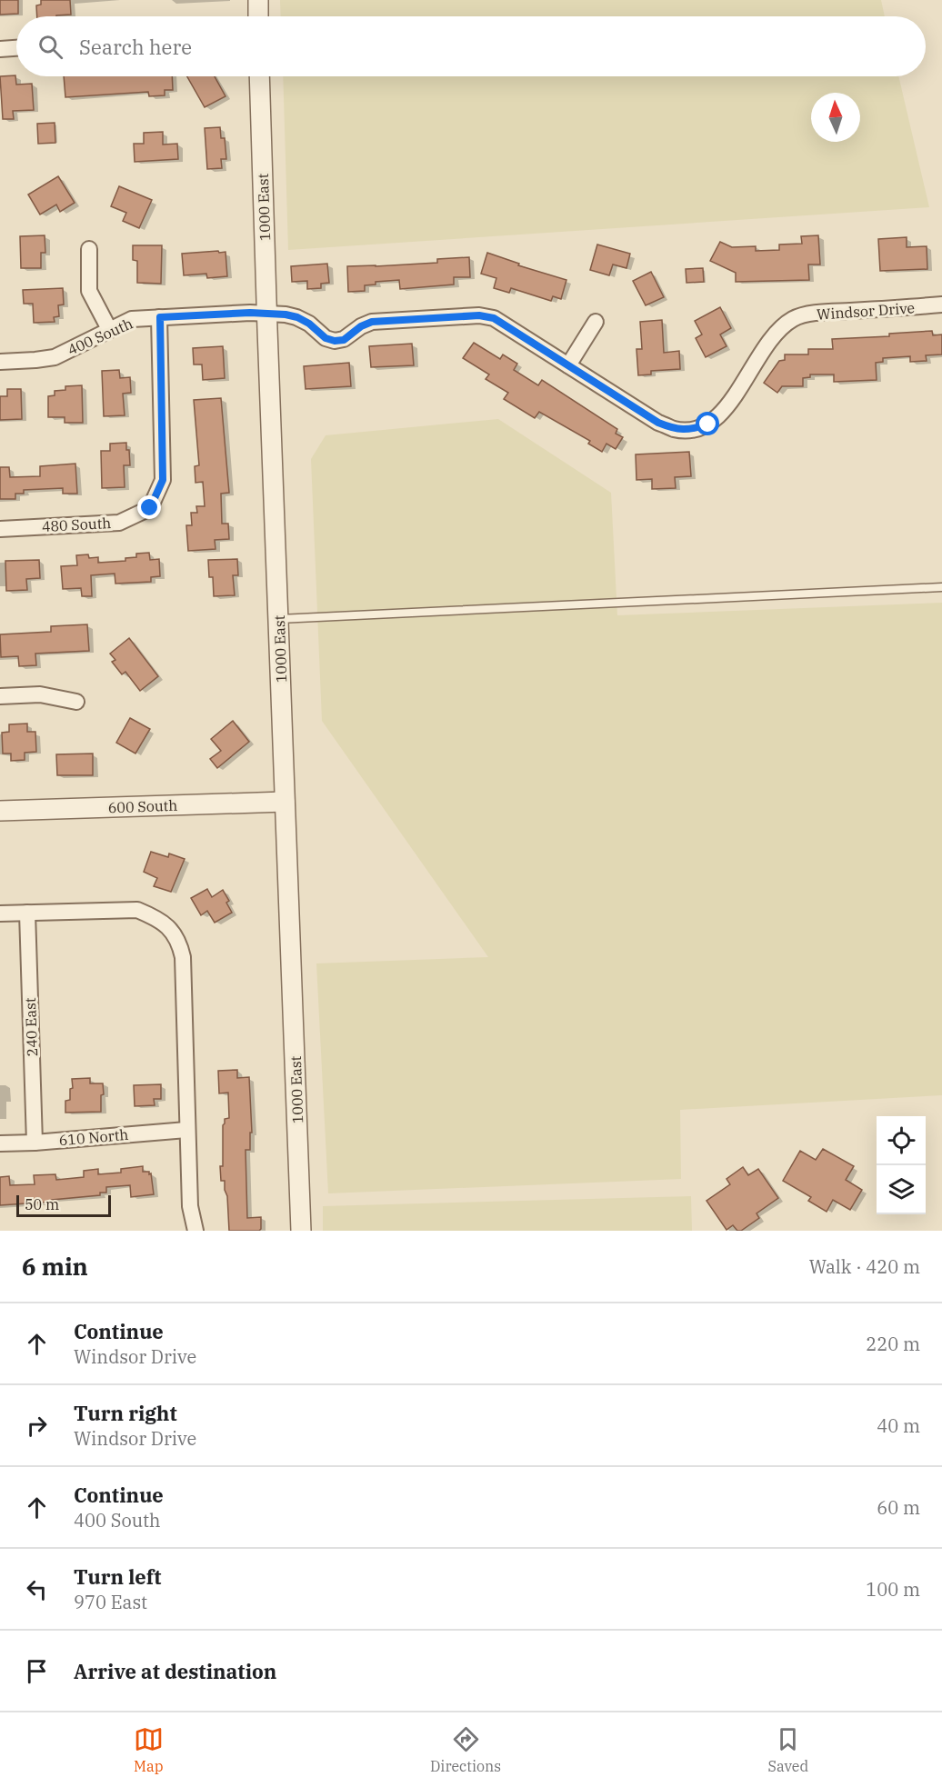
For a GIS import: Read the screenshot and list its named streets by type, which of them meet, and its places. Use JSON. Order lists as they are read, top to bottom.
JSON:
{
  "streets": {
    "street": [
      "1000 East",
      "Windsor Drive",
      "400 South",
      "480 South",
      "600 South",
      "240 East",
      "610 North"
    ]
  },
  "crossings": [
    ["1000 East", "Windsor Drive"],
    ["1000 East", "400 South"],
    ["1000 East", "600 South"],
    ["Windsor Drive", "400 South"],
    ["400 South", "480 South"],
    ["240 East", "610 North"]
  ],
  "scale_bar": "50 m",
  "north": "top",
  "page": {
    "search": "Search here",
    "scale": "50 m",
    "heading": ["6 min", "Walk · 420 m"],
    "list": [
      ["Continue", "Windsor Drive", "220 m"],
      ["Turn right", "Windsor Drive", "40 m"],
      ["Continue", "400 South", "60 m"],
      ["Turn left", "970 East", "100 m"],
      "Arrive at destination"
    ],
    "nav": ["Map", "Directions", "Saved"]
  }
}
